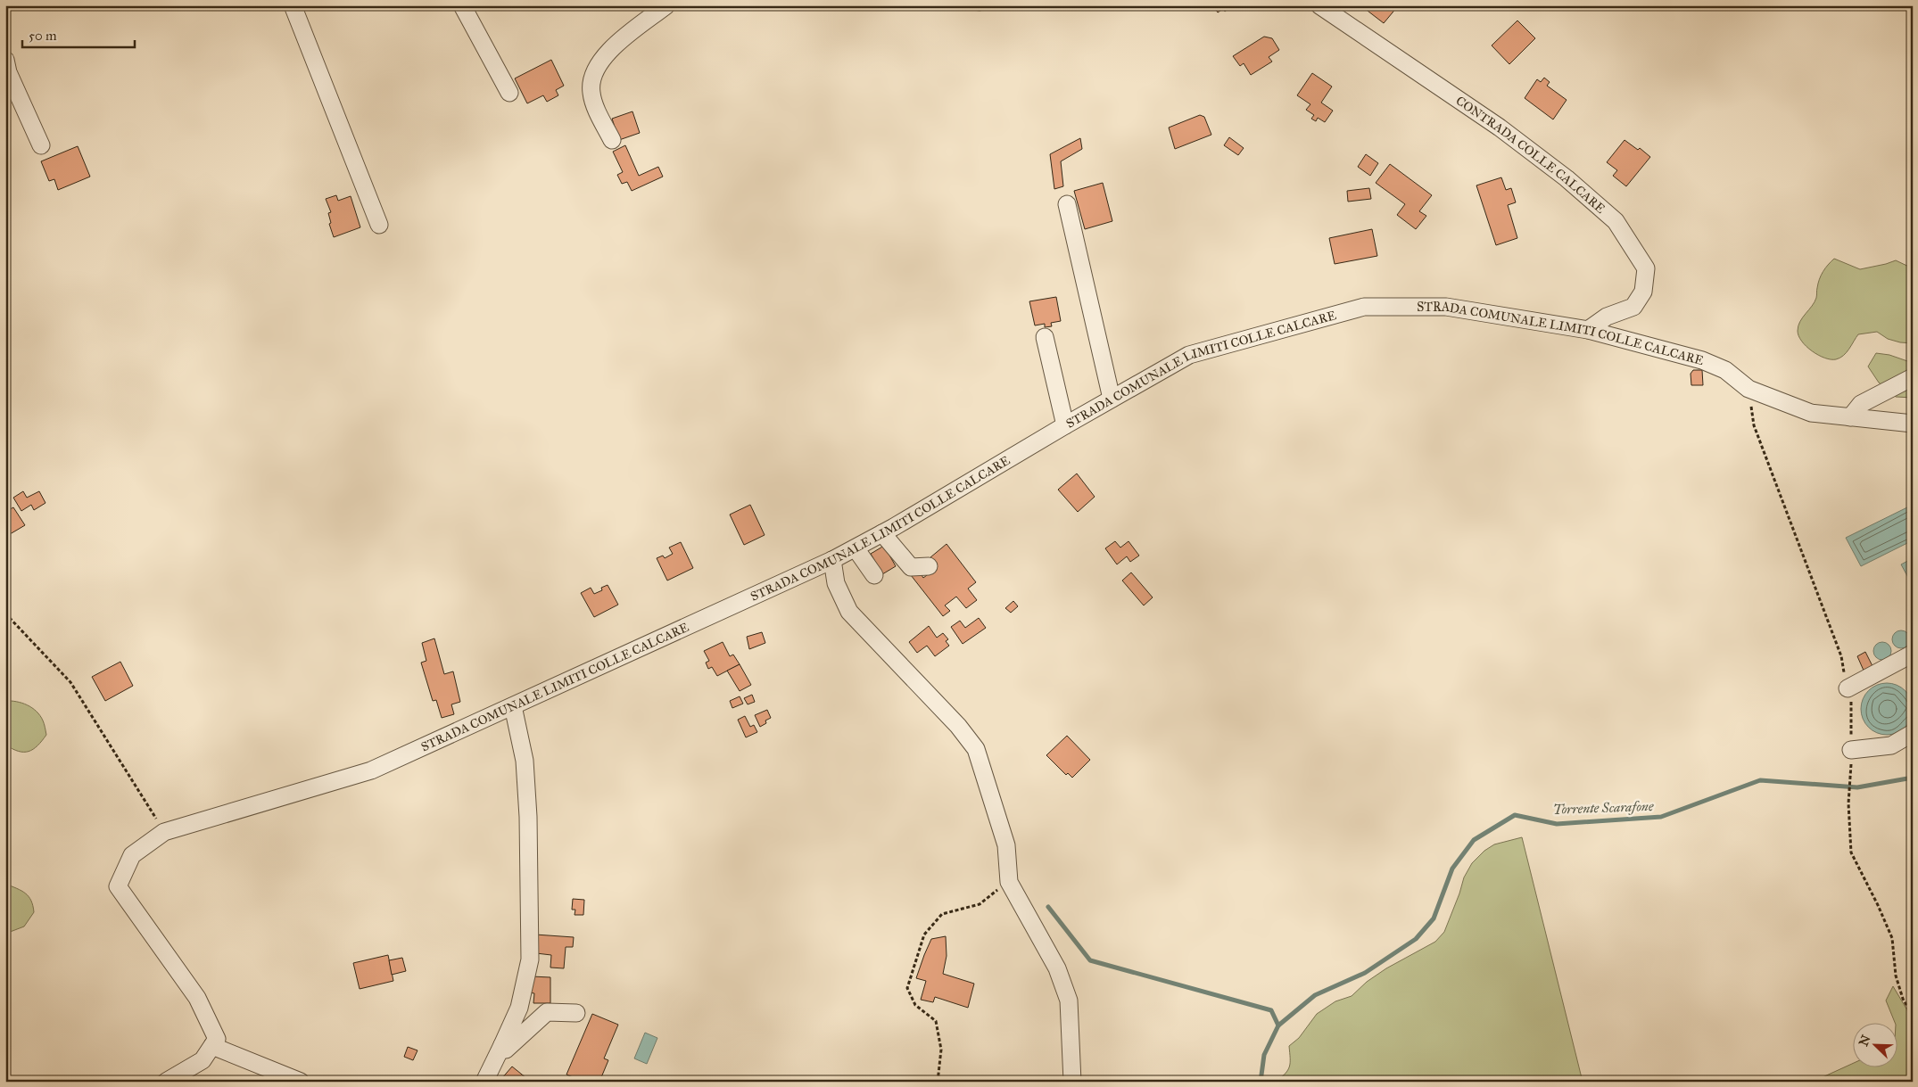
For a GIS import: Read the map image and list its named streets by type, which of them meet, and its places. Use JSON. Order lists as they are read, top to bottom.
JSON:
{
  "streets": {
    "street": ["CONTRADA COLLE CALCARE", "STRADA COMUNALE LIMITI COLLE CALCARE"]
  },
  "crossings": [
    ["CONTRADA COLLE CALCARE", "STRADA COMUNALE LIMITI COLLE CALCARE"]
  ],
  "water": ["Torrente Scarafone"],
  "scale_bar": "50 m",
  "north": "top left"
}
